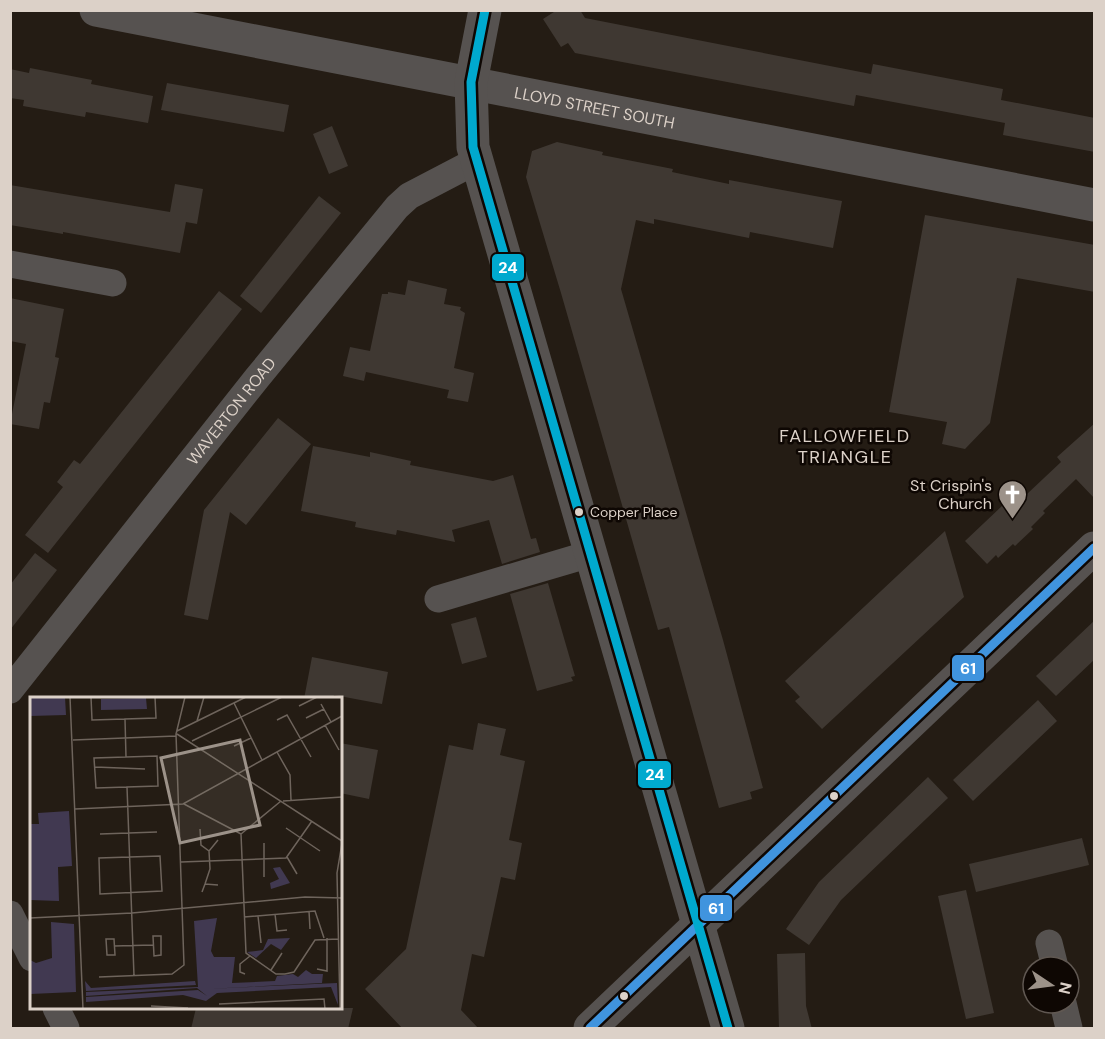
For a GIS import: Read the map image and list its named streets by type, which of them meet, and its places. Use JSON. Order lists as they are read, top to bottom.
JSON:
{
  "streets": {
    "street": ["LLOYD STREET SOUTH", "WAVERTON ROAD"]
  },
  "districts": ["FALLOWFIELD TRIANGLE"],
  "places": {
    "other": ["Copper Place"],
    "church": ["St Crispin's Church"]
  },
  "lines": ["transit line 24", "transit line 61"],
  "north": "right"
}
